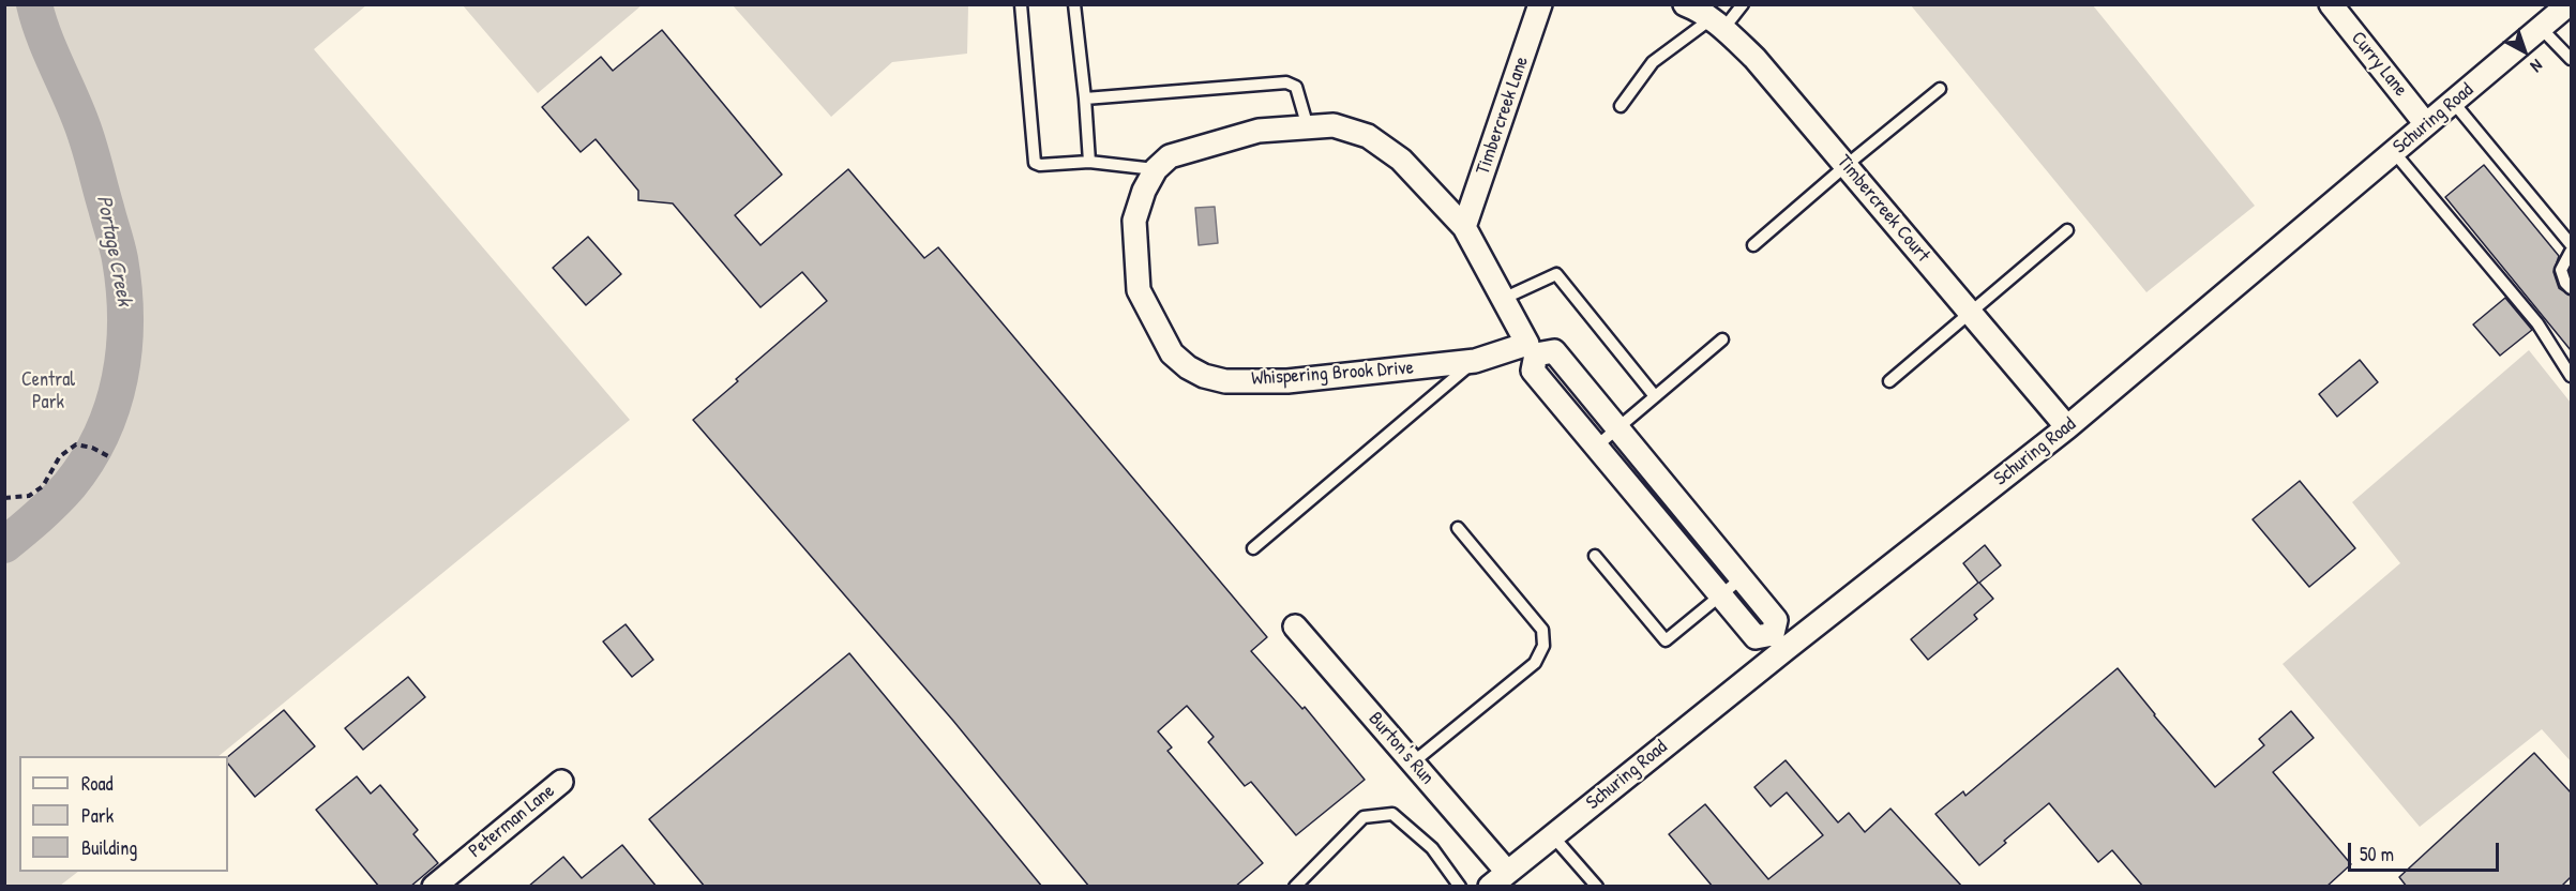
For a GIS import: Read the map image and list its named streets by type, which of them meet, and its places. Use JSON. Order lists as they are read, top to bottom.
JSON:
{
  "streets": {
    "street": [
      "Curry Lane",
      "Timbercreek Lane",
      "Schuring Road",
      "Timbercreek Court",
      "Whispering Brook Drive",
      "Burton's Run",
      "Peterman Lane"
    ]
  },
  "crossings": [
    ["Curry Lane", "Schuring Road"],
    ["Schuring Road", "Timbercreek Court"],
    ["Schuring Road", "Burton's Run"]
  ],
  "water": ["Portage Creek"],
  "parks": ["Central Park"],
  "legend": ["Road", "Park", "Building"],
  "scale_bar": "50 m",
  "north": "bottom right"
}
